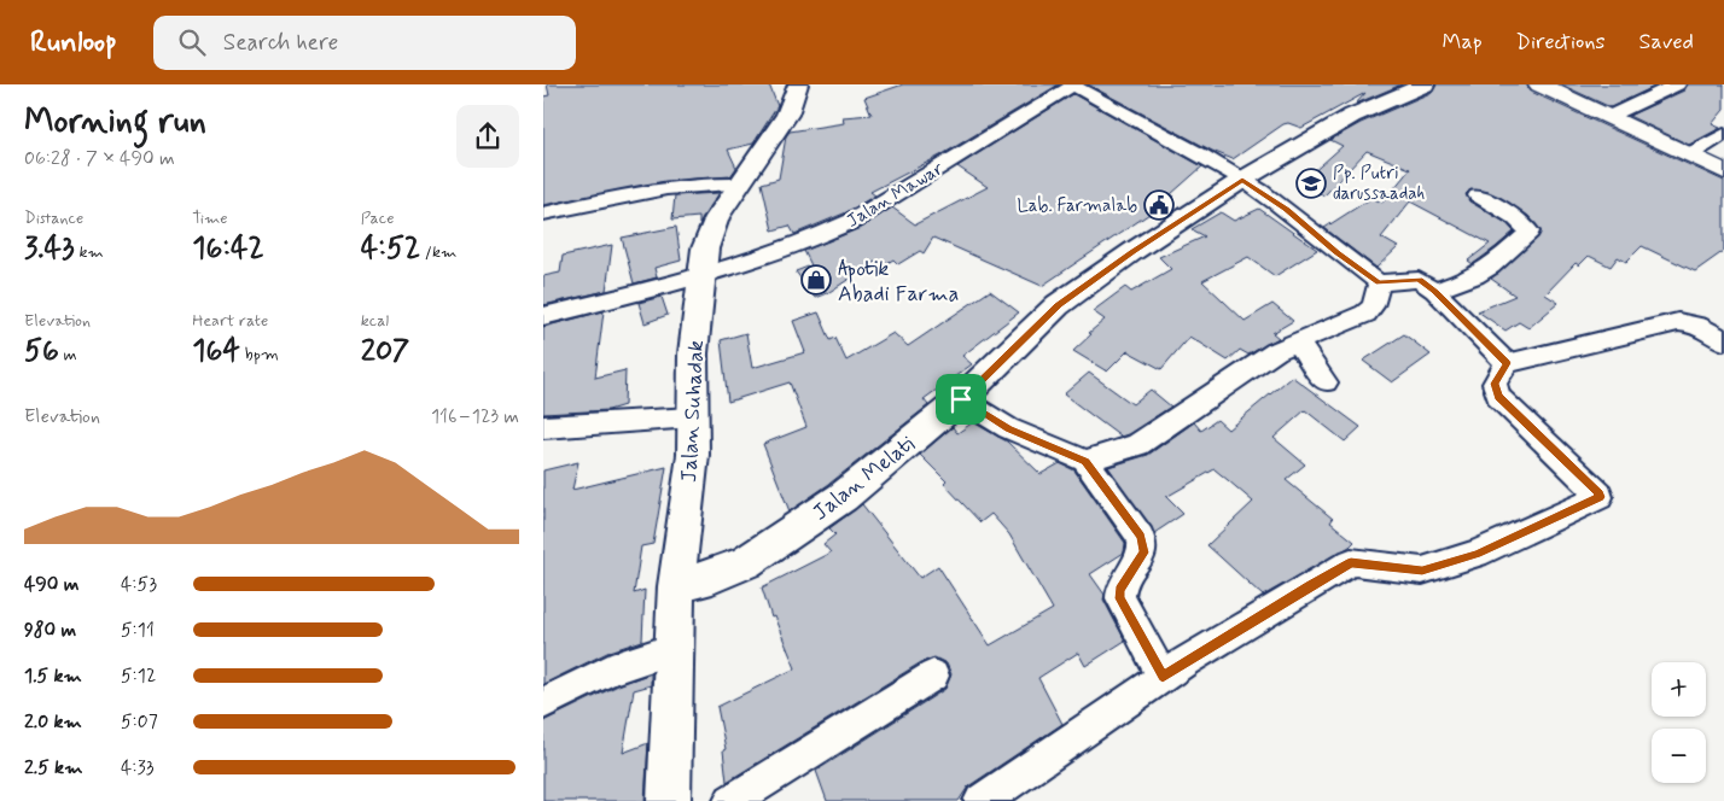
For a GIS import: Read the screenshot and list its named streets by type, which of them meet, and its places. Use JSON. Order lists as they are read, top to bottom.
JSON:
{
  "streets": {
    "street": ["Jalan Mawar", "Jalan Suhadak", "Jalan Melati"]
  },
  "crossings": [
    ["Jalan Mawar", "Jalan Suhadak"],
    ["Jalan Suhadak", "Jalan Melati"]
  ],
  "places": {
    "school or university": ["Pp. Putri darussaadah"],
    "public building": ["Lab. Farmalab"],
    "shop": ["Apotik Abadi Farma"]
  },
  "page": {
    "header": "Runloop",
    "search": "Search here",
    "nav": ["Map", "Directions", "Saved"],
    "heading": ["Morning run", "06:28 · 7 × 490 m"],
    "stats": [
      ["Distance", "3.43 km"],
      ["Time", "16:42"],
      ["Pace", "4:52 /km"],
      ["Elevation", "56 m"],
      ["Heart rate", "164 bpm"],
      ["kcal", "207"]
    ],
    "chart": ["Elevation", "116–123 m"],
    "list": [
      {
        "name": "490 m",
        "note": "4:53"
      },
      {
        "name": "980 m",
        "note": "5:11"
      },
      {
        "name": "1.5 km",
        "note": "5:12"
      },
      {
        "name": "2.0 km",
        "note": "5:07"
      },
      {
        "name": "2.5 km",
        "note": "4:33"
      }
    ],
    "map_buttons": ["+", "−"]
  }
}
